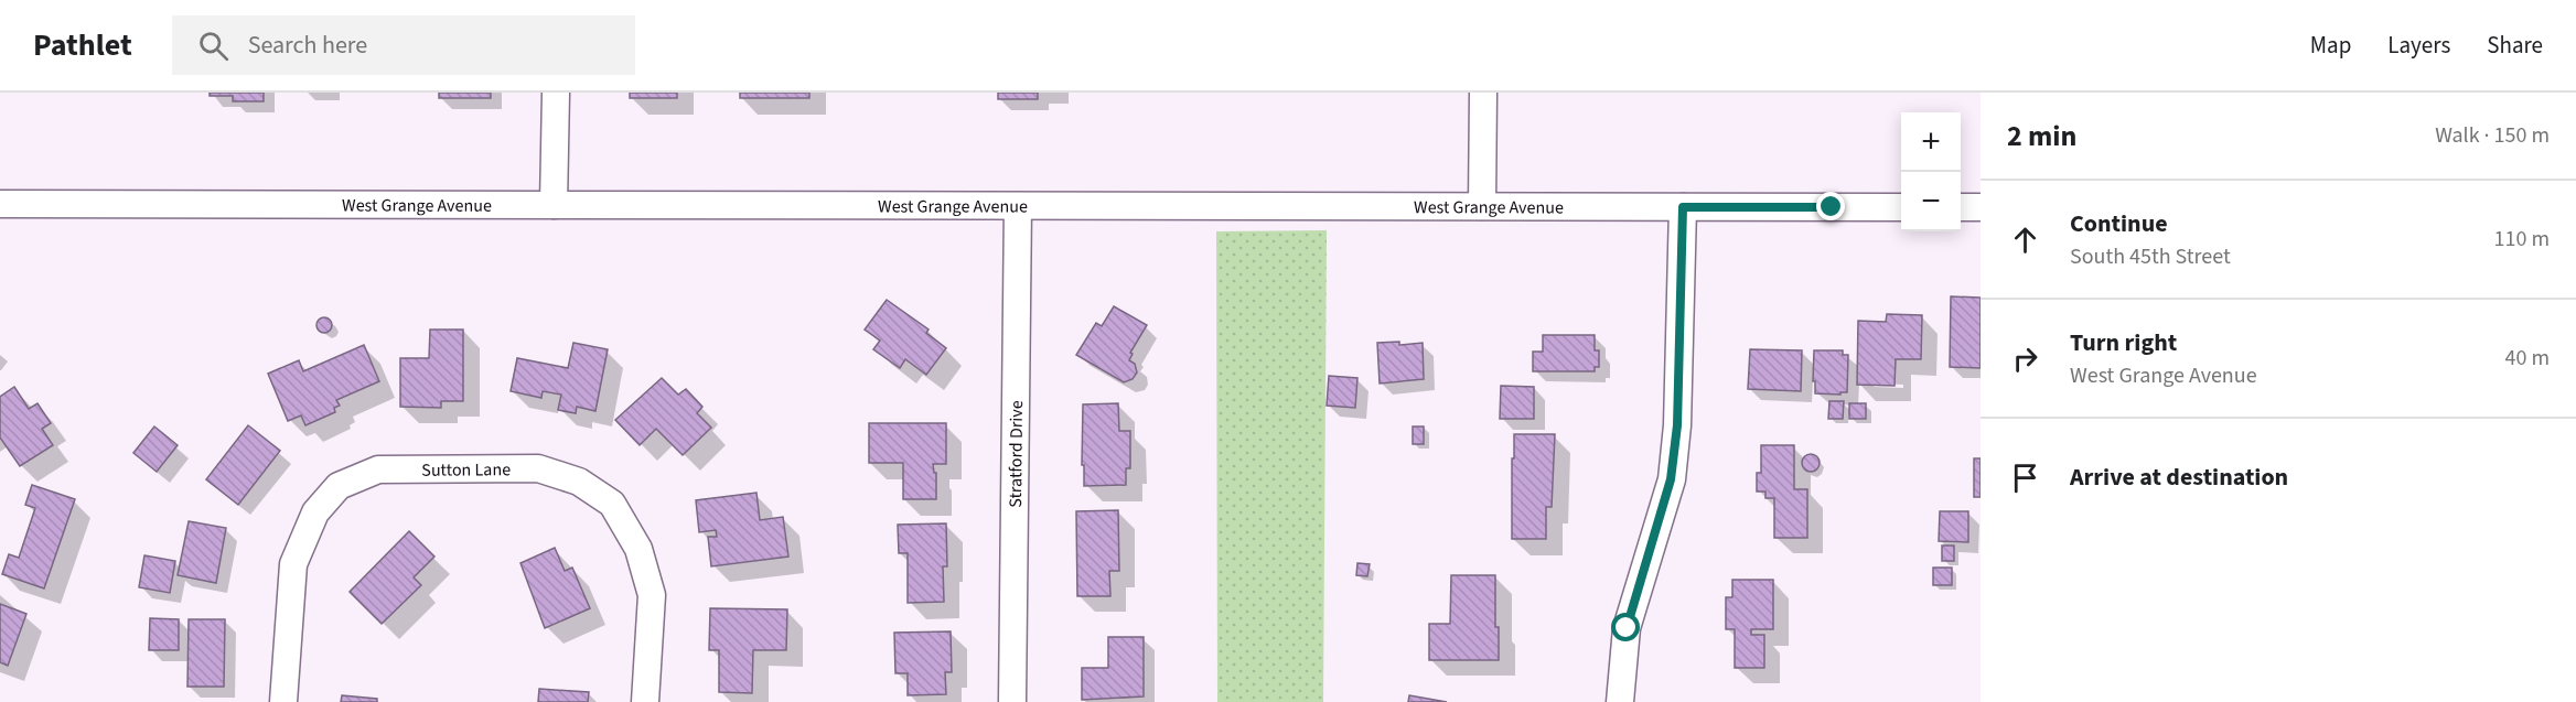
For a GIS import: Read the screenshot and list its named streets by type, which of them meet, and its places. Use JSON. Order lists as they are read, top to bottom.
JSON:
{
  "streets": {
    "street": ["West Grange Avenue", "Stratford Drive", "Sutton Lane"]
  },
  "crossings": [
    ["West Grange Avenue", "Stratford Drive"]
  ],
  "page": {
    "header": "Pathlet",
    "search": "Search here",
    "nav": ["Map", "Layers", "Share"],
    "heading": ["2 min", "Walk · 150 m"],
    "map_buttons": ["+", "−"],
    "list": [
      ["Continue", "South 45th Street", "110 m"],
      ["Turn right", "West Grange Avenue", "40 m"],
      "Arrive at destination"
    ]
  }
}
